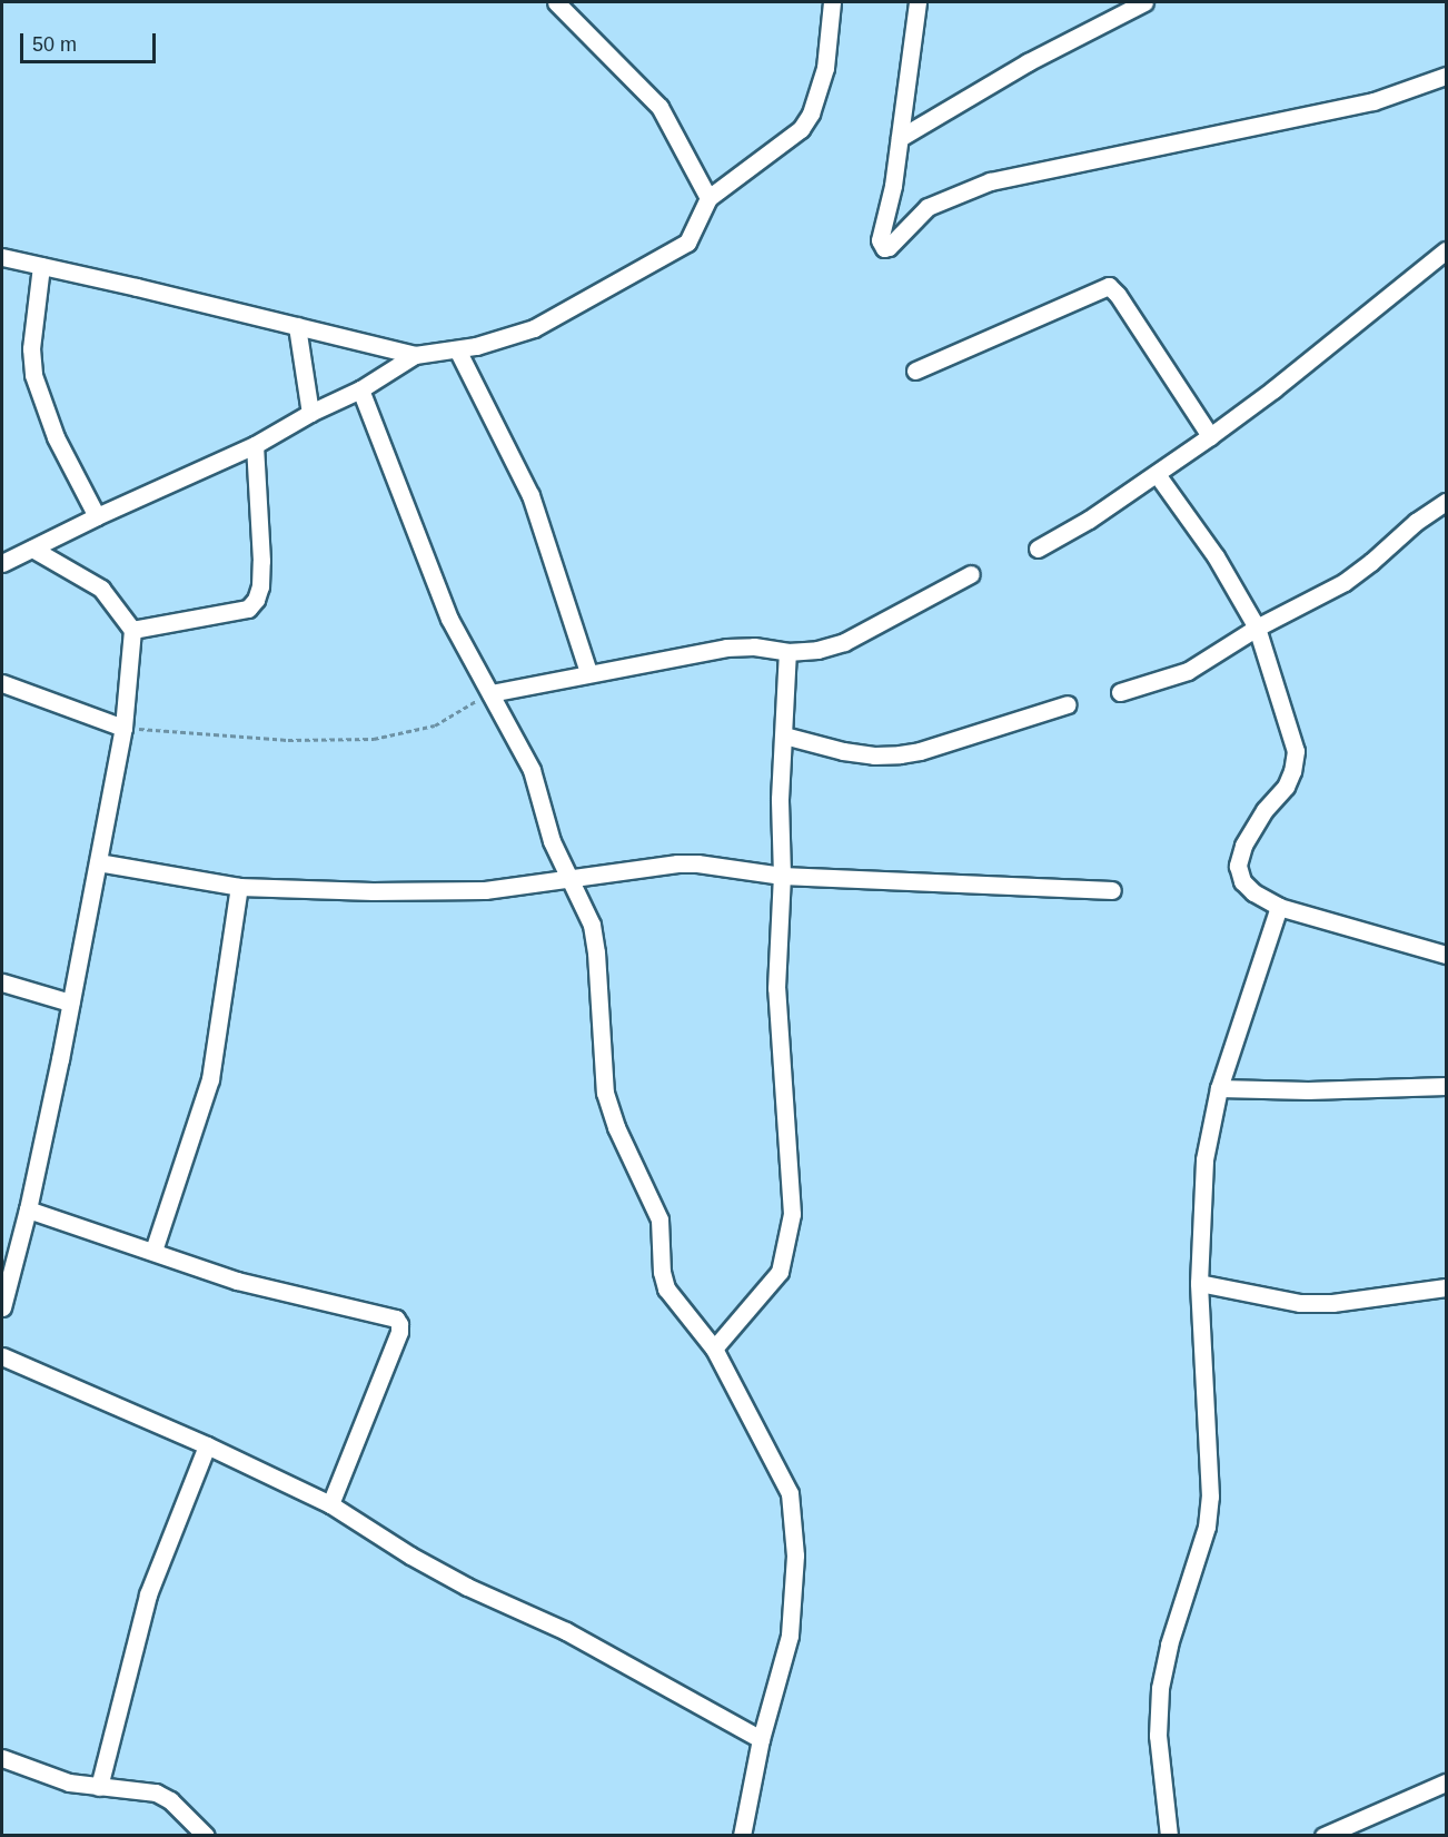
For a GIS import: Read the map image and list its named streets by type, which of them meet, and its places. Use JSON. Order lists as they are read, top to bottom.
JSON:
{
  "scale_bar": "50 m"
}
